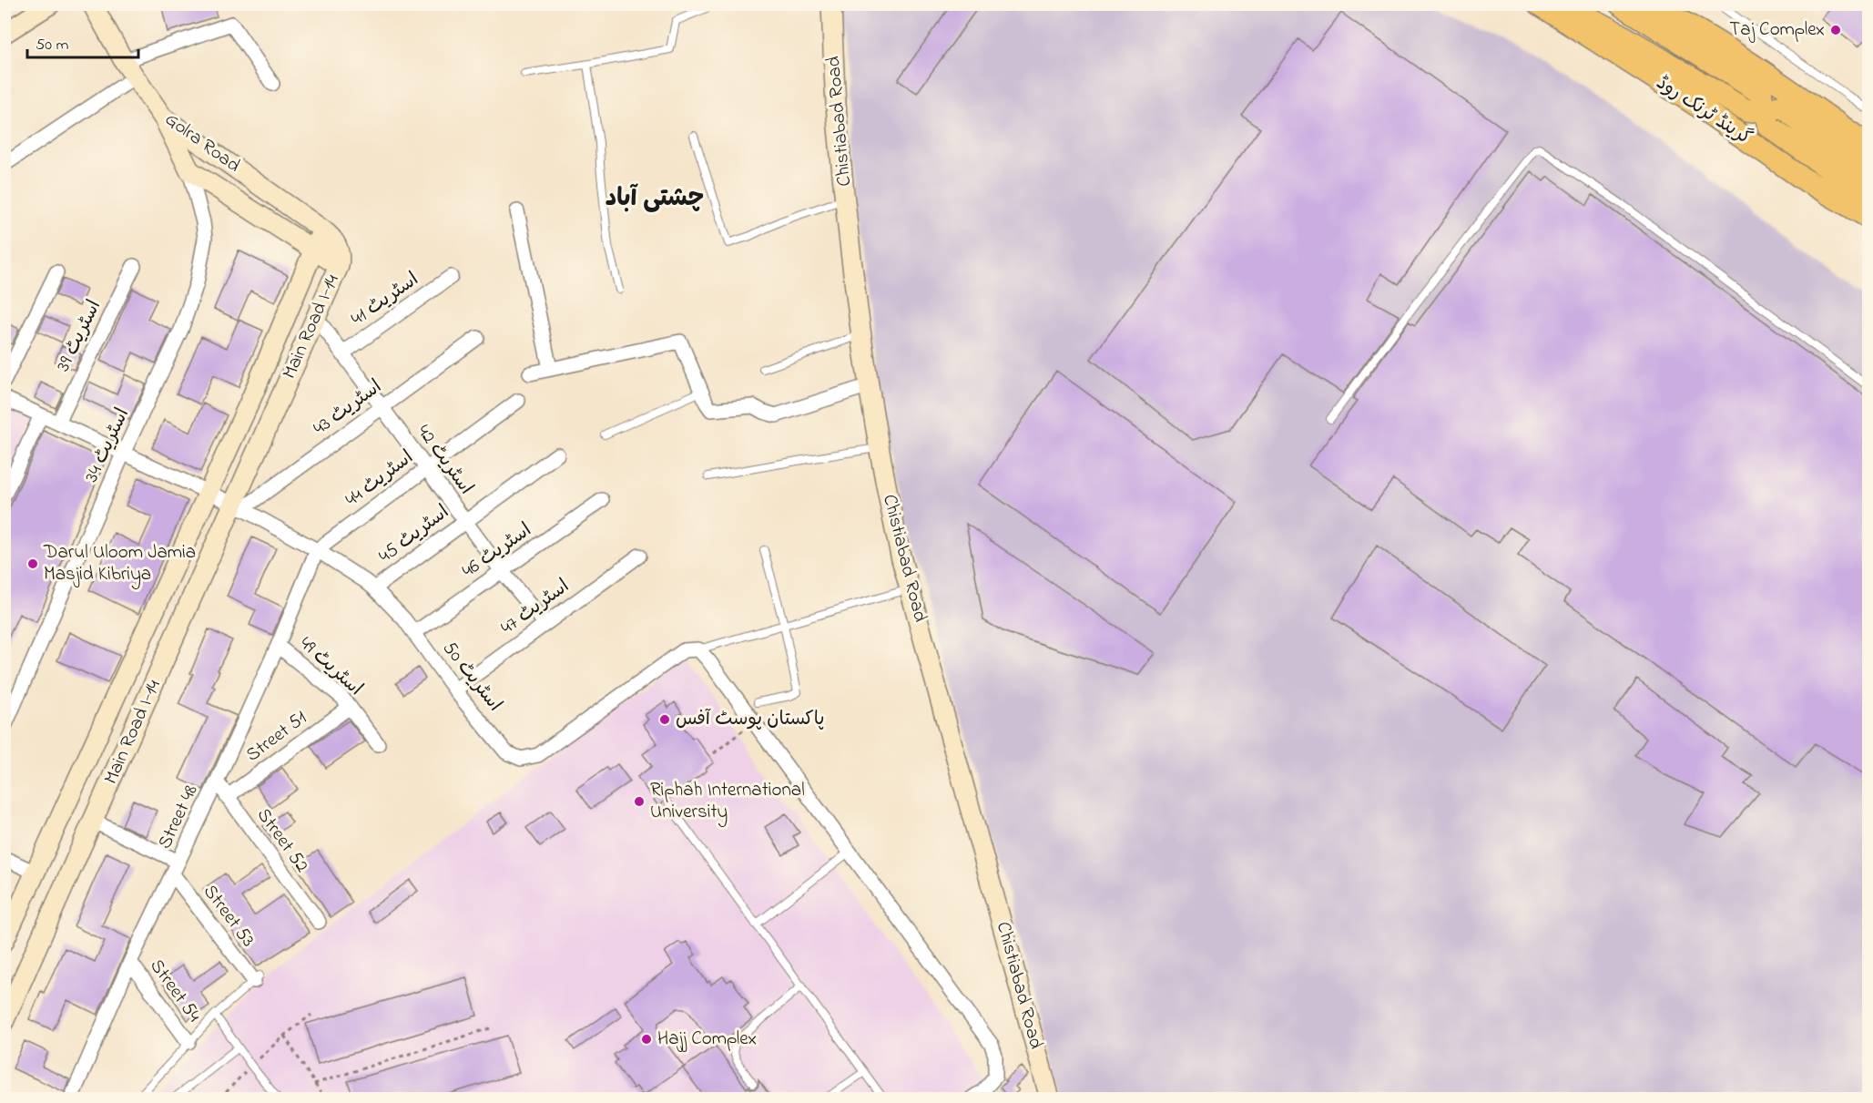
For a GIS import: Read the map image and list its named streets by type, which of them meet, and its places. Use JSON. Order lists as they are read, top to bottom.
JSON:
{
  "streets": {
    "highway": ["گرینڈ ٹرنک روڈ"],
    "main road": ["Chistiabad Road", "Golra Road", "Main Road I-14"],
    "street": [
      "اسٹریٹ 41",
      "اسٹریٹ 39",
      "اسٹریٹ 43",
      "اسٹریٹ 34",
      "اسٹریٹ 42",
      "اسٹریٹ 44",
      "اسٹریٹ 45",
      "اسٹریٹ 46",
      "اسٹریٹ 47",
      "اسٹریٹ 49",
      "اسٹریٹ 50",
      "Street 51",
      "Street 48",
      "Street 52",
      "Street 53",
      "Street 54"
    ]
  },
  "crossings": [
    ["Golra Road", "Main Road I-14"],
    ["اسٹریٹ 41", "اسٹریٹ 42"],
    ["Main Road I-14", "اسٹریٹ 43"],
    ["Main Road I-14", "اسٹریٹ 42"],
    ["Main Road I-14", "اسٹریٹ 50"],
    ["اسٹریٹ 39", "اسٹریٹ 50"],
    ["اسٹریٹ 43", "اسٹریٹ 42"],
    ["اسٹریٹ 43", "اسٹریٹ 50"],
    ["اسٹریٹ 34", "اسٹریٹ 50"],
    ["اسٹریٹ 42", "اسٹریٹ 44"],
    ["اسٹریٹ 42", "اسٹریٹ 45"],
    ["اسٹریٹ 42", "اسٹریٹ 46"],
    ["اسٹریٹ 42", "اسٹریٹ 47"],
    ["اسٹریٹ 44", "اسٹریٹ 50"],
    ["اسٹریٹ 44", "Street 48"],
    ["اسٹریٹ 45", "اسٹریٹ 50"],
    ["اسٹریٹ 46", "اسٹریٹ 50"],
    ["اسٹریٹ 47", "اسٹریٹ 50"],
    ["اسٹریٹ 49", "Street 51"],
    ["اسٹریٹ 49", "Street 48"],
    ["اسٹریٹ 50", "Street 48"],
    ["Street 51", "Street 52"],
    ["Street 48", "Street 52"],
    ["Street 48", "Street 53"],
    ["Street 48", "Street 54"]
  ],
  "districts": ["چشتی آباد"],
  "places": [
    "Taj Complex",
    "Darul Uloom Jamia Masjid Kibriya",
    "پاکستان پوسٹ آفس",
    "Riphah International University",
    "Hajj Complex"
  ],
  "scale_bar": "50 m"
}
